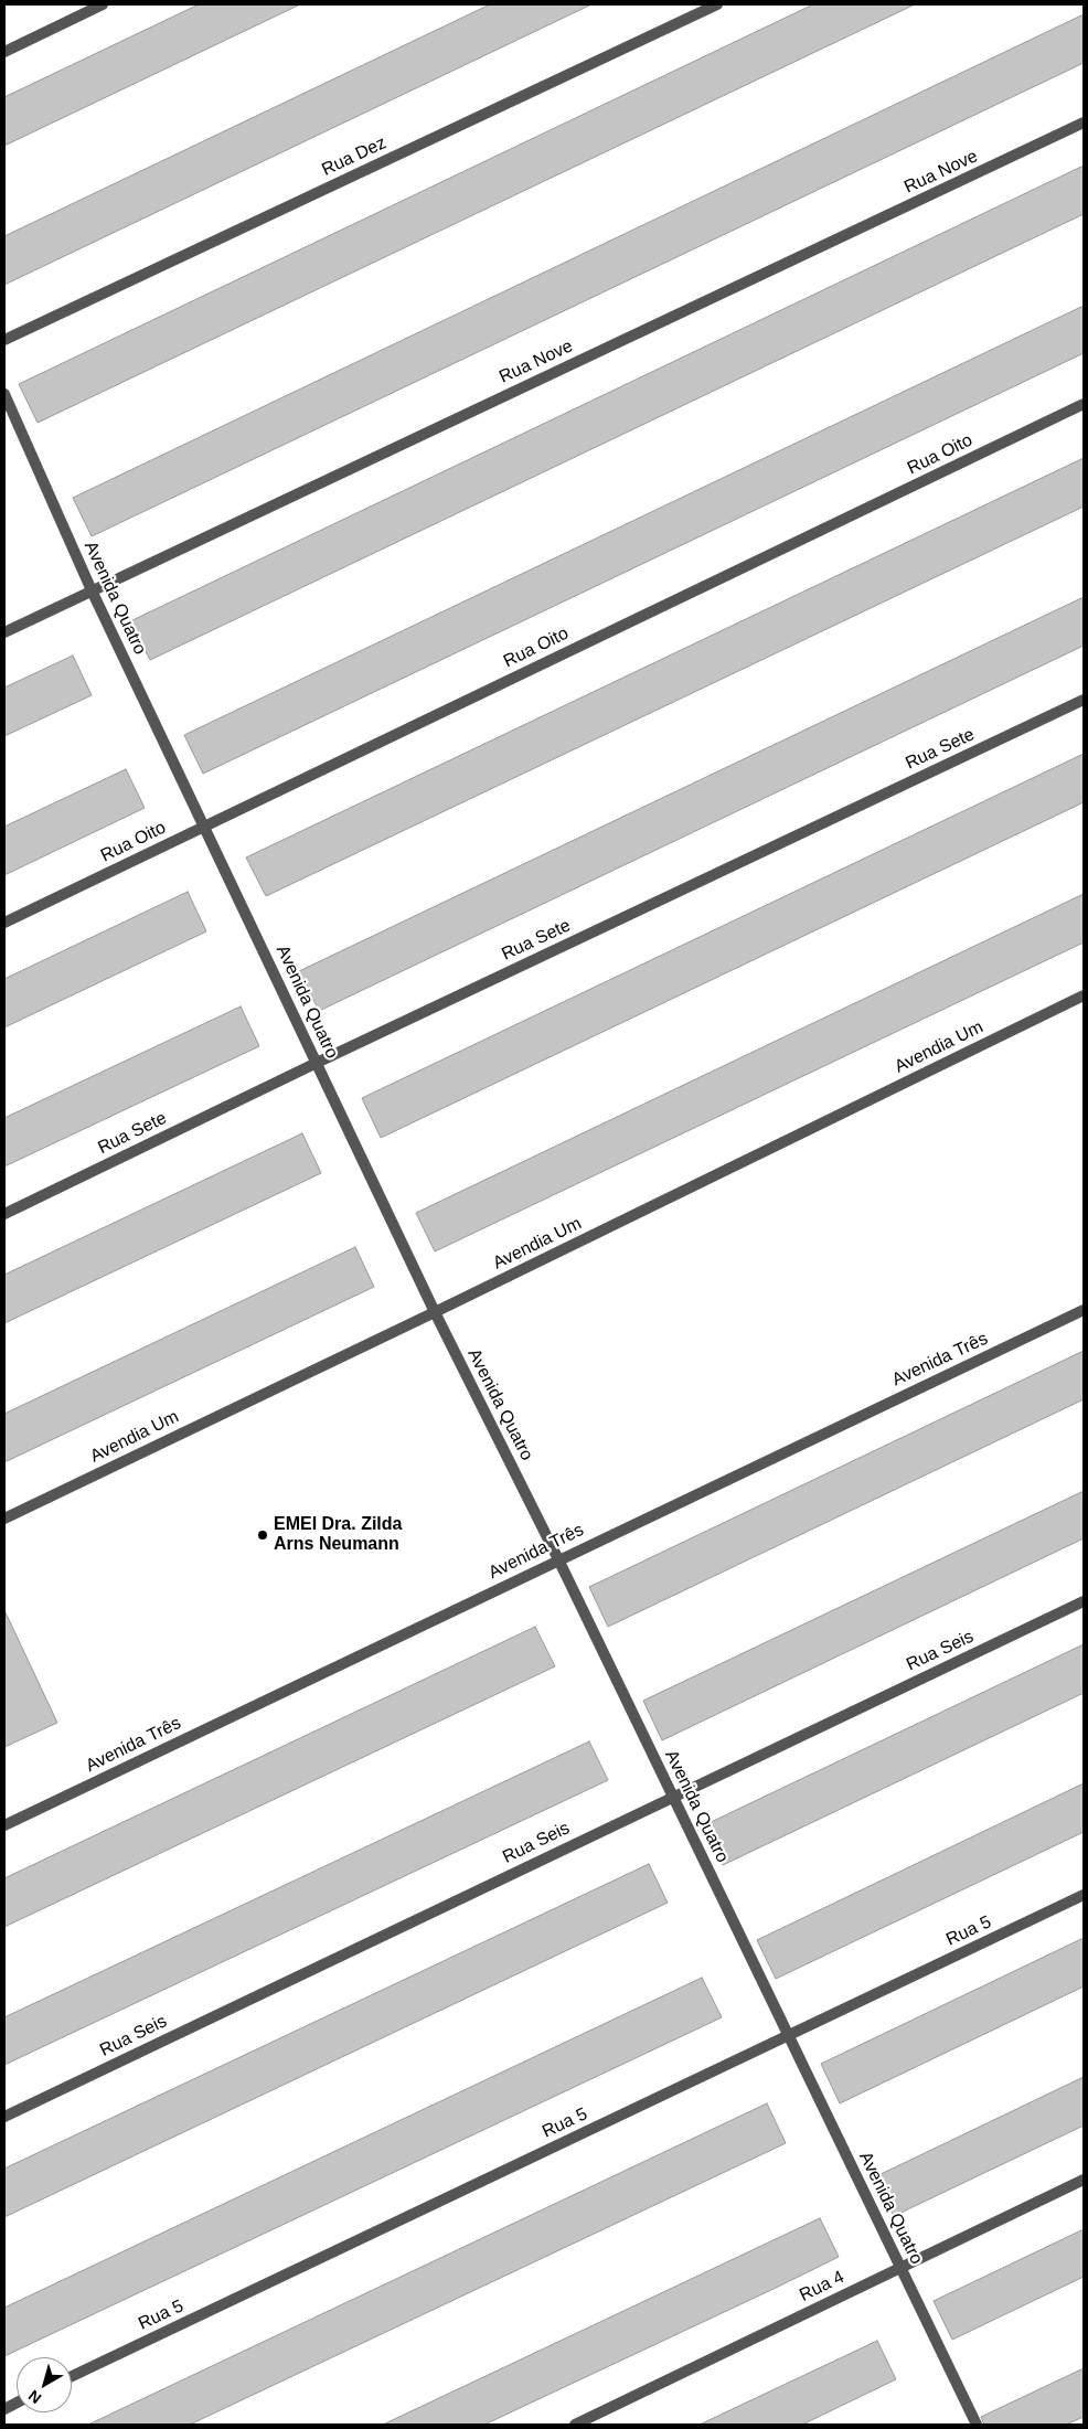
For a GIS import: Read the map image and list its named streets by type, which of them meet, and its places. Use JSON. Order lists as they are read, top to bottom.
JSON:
{
  "streets": {
    "street": [
      "Rua Dez",
      "Rua Nove",
      "Rua Oito",
      "Avenida Quatro",
      "Rua Sete",
      "Avendia Um",
      "Avenida Três",
      "Rua Seis",
      "Rua 5",
      "Rua 4"
    ]
  },
  "crossings": [
    ["Rua Nove", "Avenida Quatro"],
    ["Rua Oito", "Avenida Quatro"],
    ["Avenida Quatro", "Rua Sete"],
    ["Avenida Quatro", "Avendia Um"],
    ["Avenida Quatro", "Avenida Três"],
    ["Avenida Quatro", "Rua Seis"],
    ["Avenida Quatro", "Rua 5"],
    ["Avenida Quatro", "Rua 4"]
  ],
  "places": ["EMEI Dra. Zilda Arns Neumann"],
  "north": "bottom left"
}
